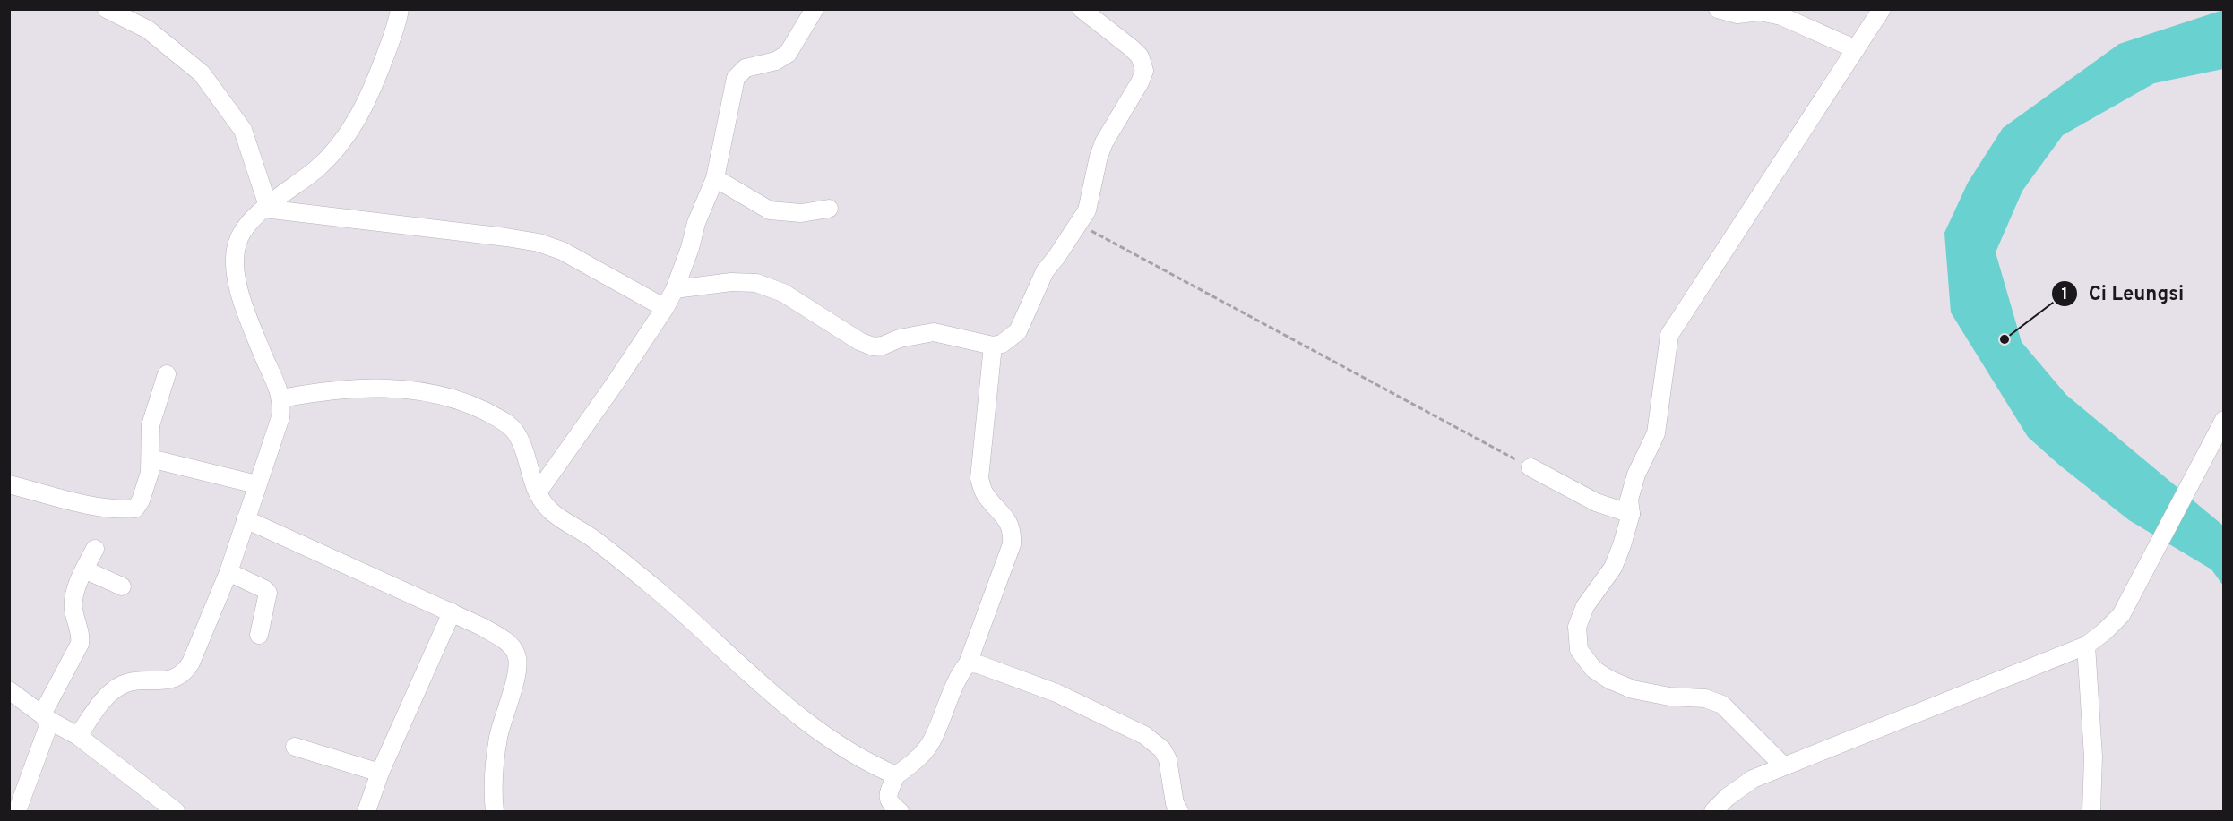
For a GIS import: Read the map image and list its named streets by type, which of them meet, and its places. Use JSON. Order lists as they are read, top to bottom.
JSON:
{
  "places": ["Ci Leungsi"]
}
